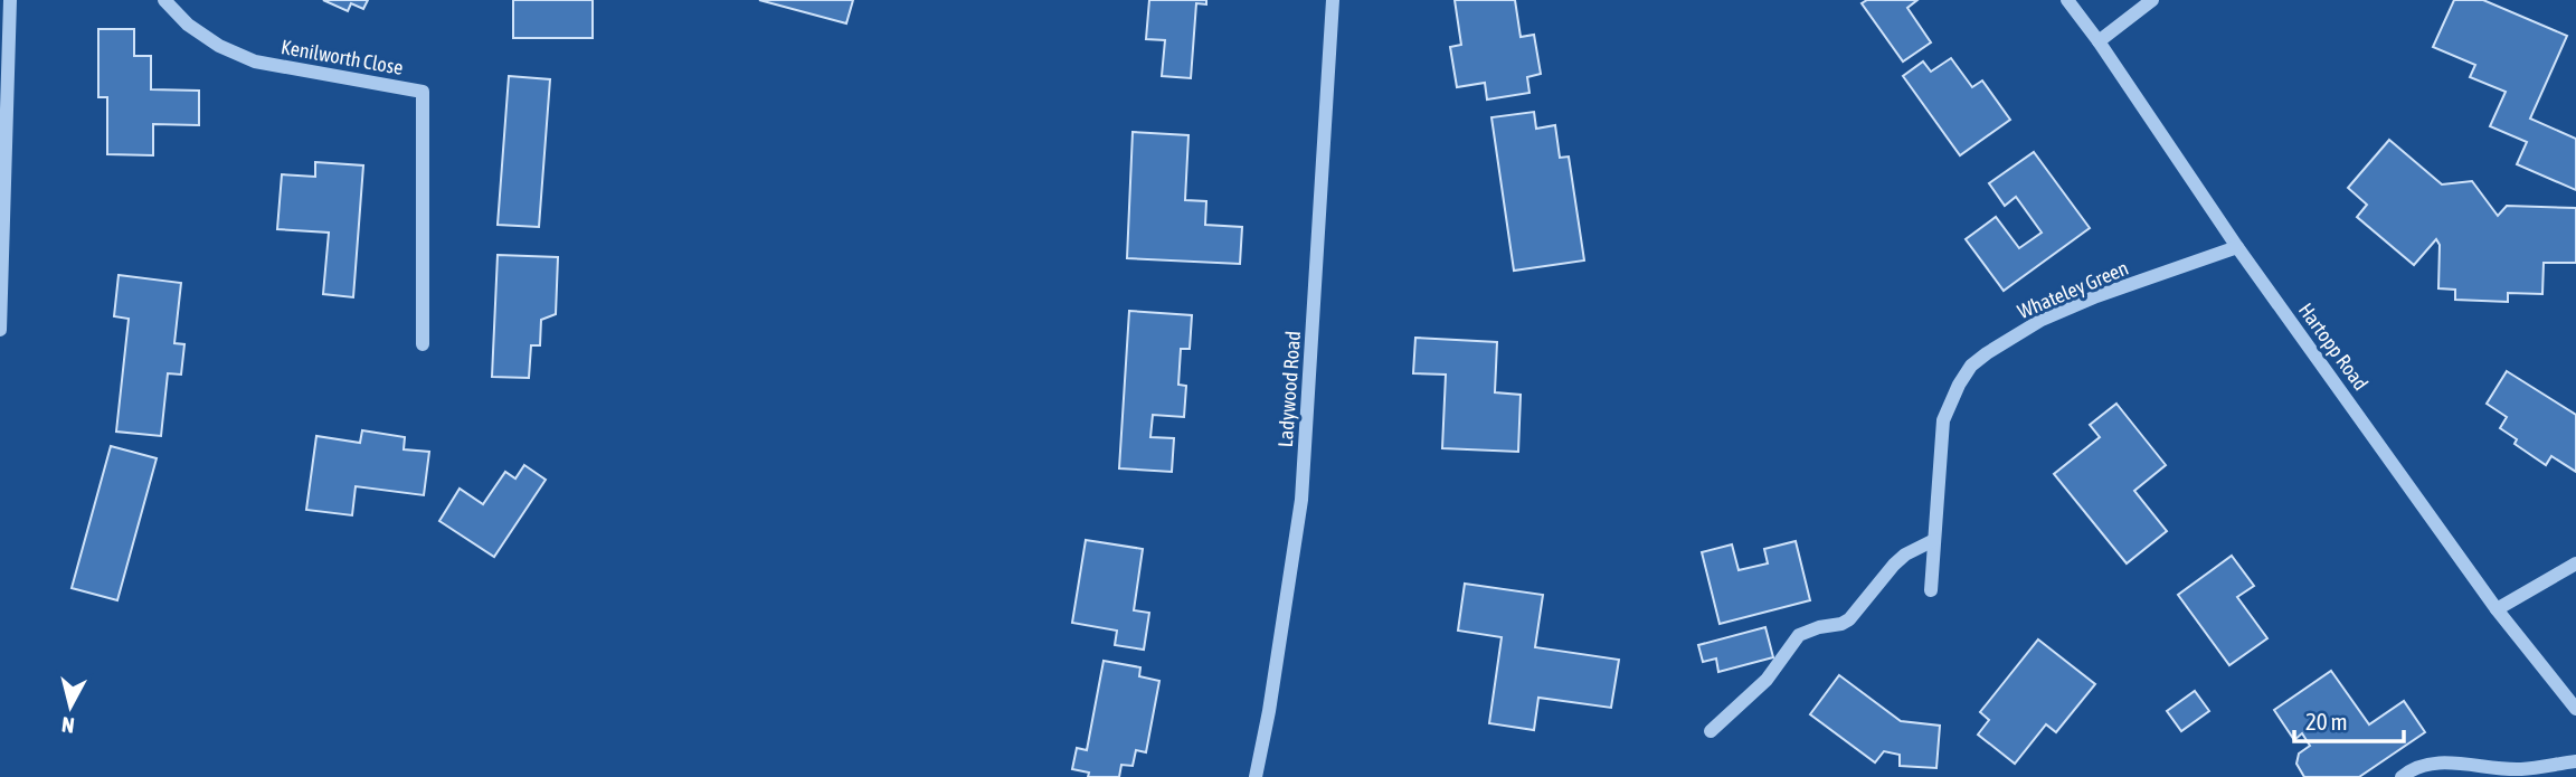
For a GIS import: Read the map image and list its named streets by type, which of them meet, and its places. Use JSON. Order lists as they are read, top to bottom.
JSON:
{
  "streets": {
    "street": [
      "Kenilworth Close",
      "Whateley Green",
      "Hartopp Road",
      "Ladywood Road"
    ]
  },
  "crossings": [
    ["Whateley Green", "Hartopp Road"]
  ],
  "scale_bar": "20 m",
  "north": "bottom"
}
